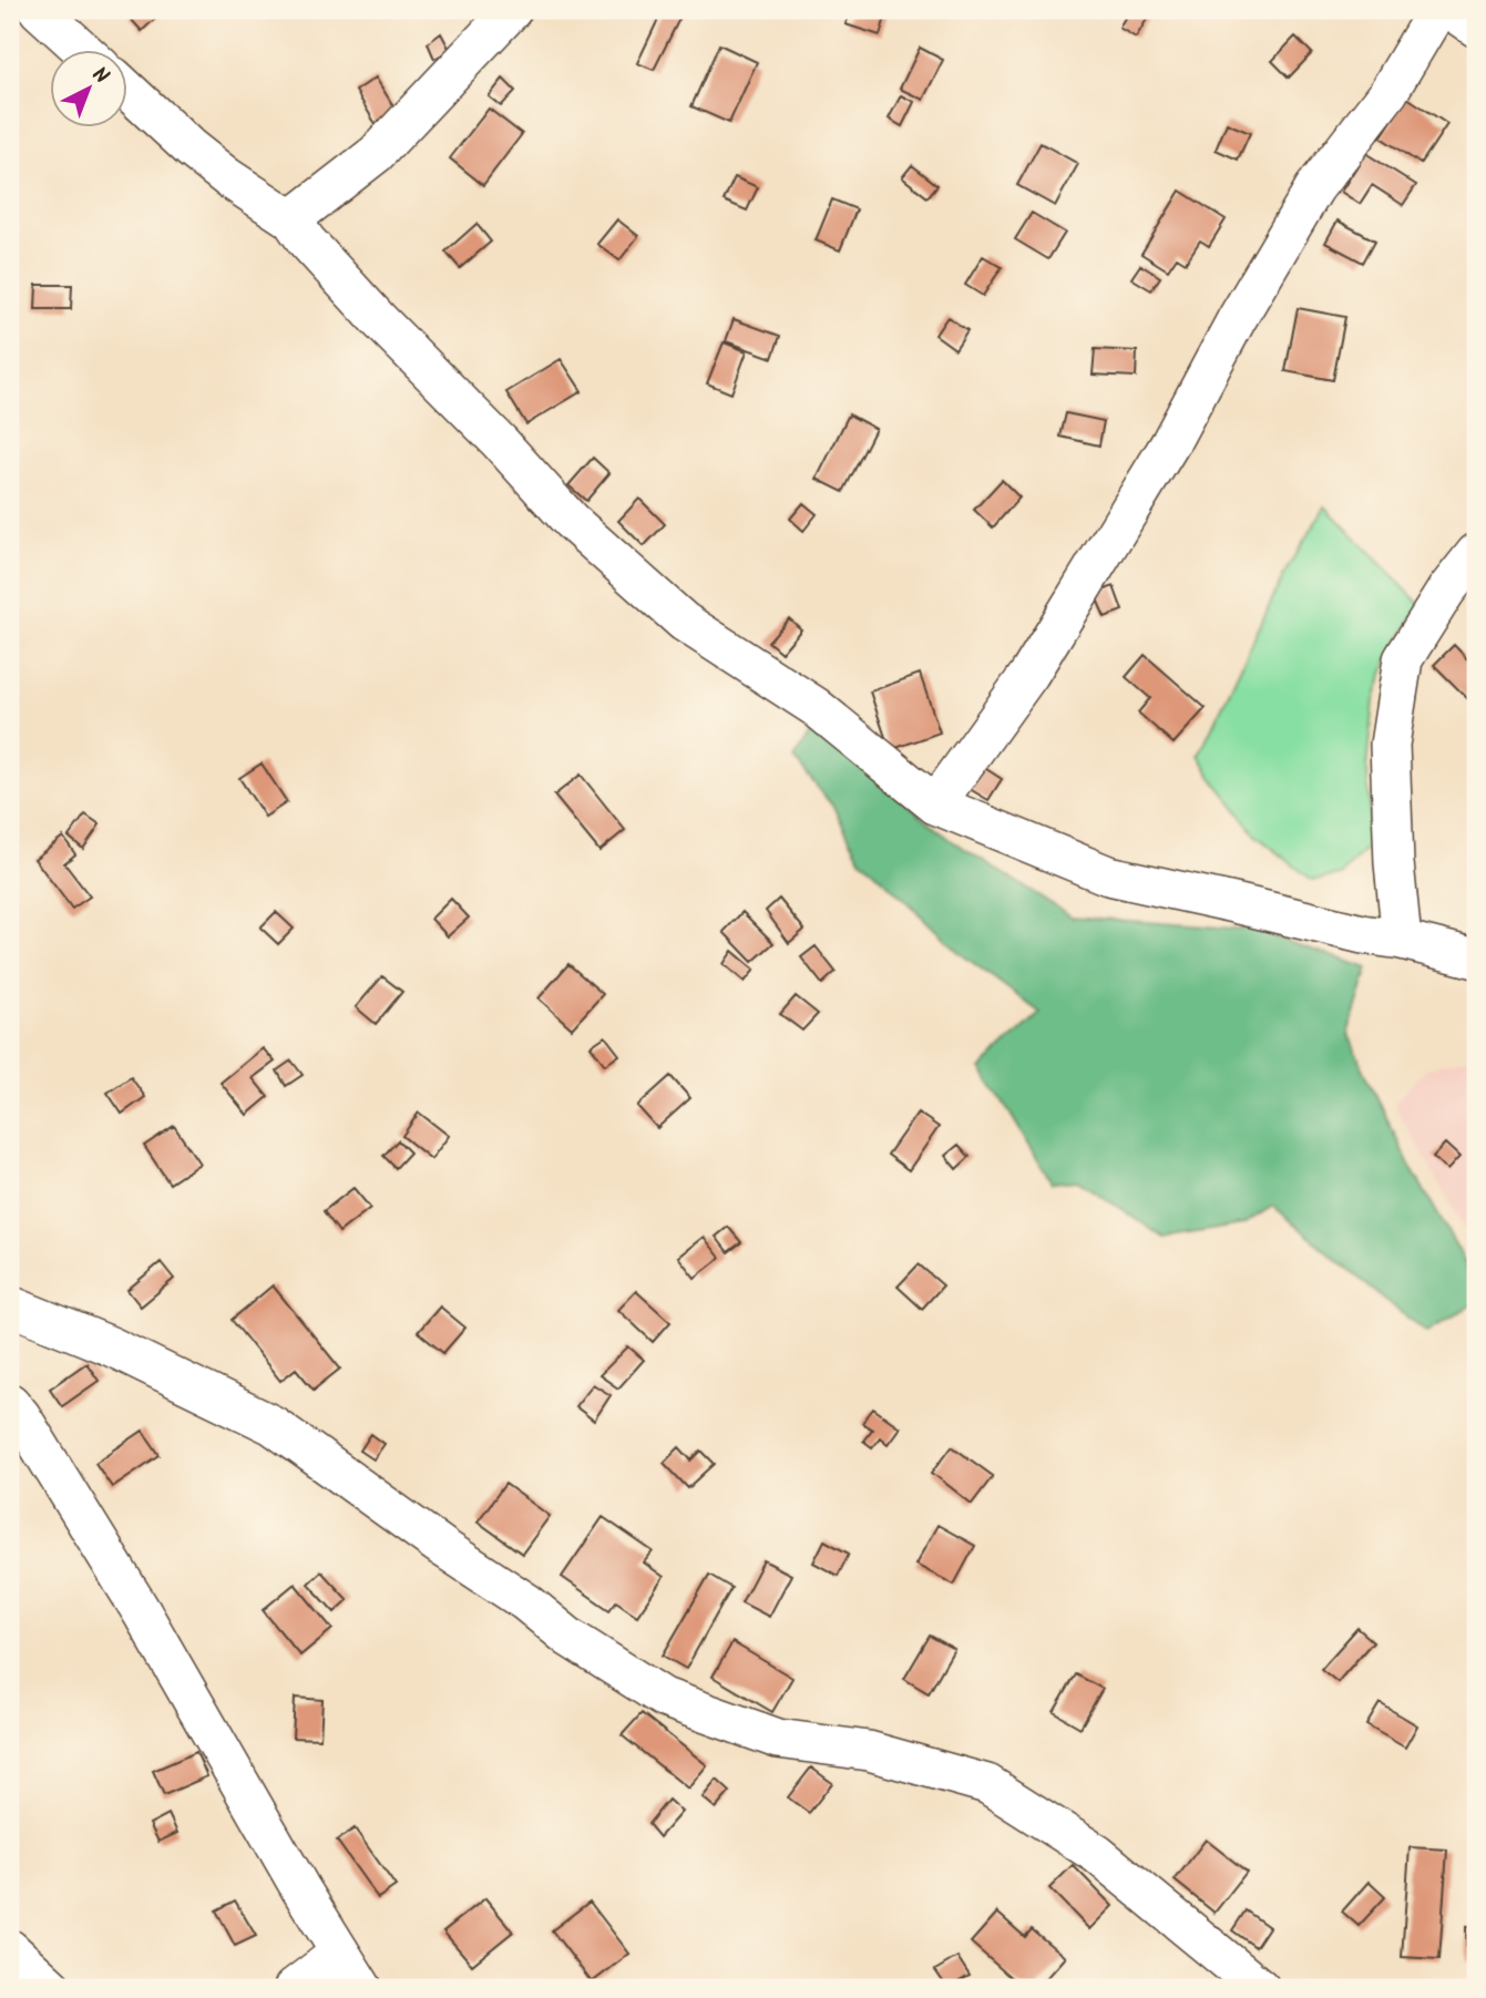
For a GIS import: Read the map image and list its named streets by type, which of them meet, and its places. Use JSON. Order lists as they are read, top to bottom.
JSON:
{
  "north": "top right"
}
